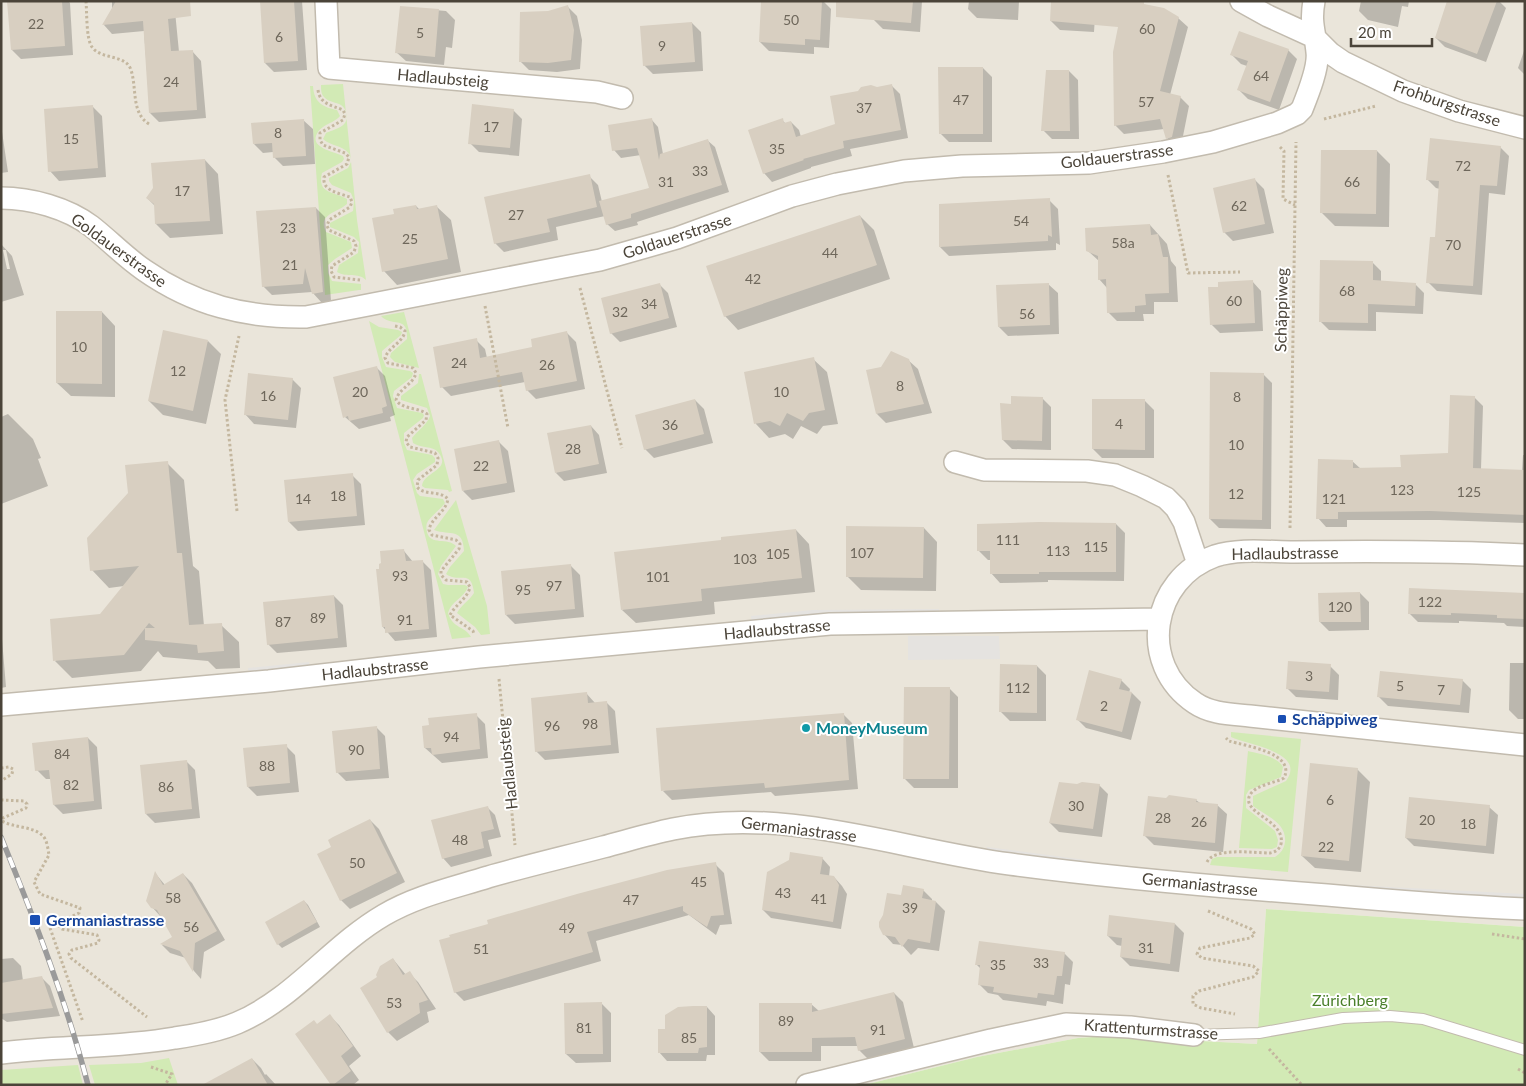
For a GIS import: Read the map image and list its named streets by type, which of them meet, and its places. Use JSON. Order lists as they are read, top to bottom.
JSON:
{
  "streets": {
    "street": [
      "Hadlaubsteig",
      "Frohburgstrasse",
      "Goldauerstrasse",
      "Hadlaubstrasse",
      "Germaniastrasse",
      "Krattenturmstrasse"
    ],
    "path": ["Schäppiweg"]
  },
  "crossings": [
    ["Frohburgstrasse", "Goldauerstrasse"]
  ],
  "parks": ["Zürichberg"],
  "places": {
    "transit": ["Schäppiweg", "Germaniastrasse"],
    "other": ["MoneyMuseum"]
  },
  "house_numbers": [
    "50",
    "22",
    "60",
    "5",
    "6",
    "9",
    "64",
    "24",
    "47",
    "57",
    "37",
    "17",
    "8",
    "15",
    "35",
    "72",
    "33",
    "31",
    "66",
    "17",
    "62",
    "27",
    "54",
    "23",
    "25",
    "58a",
    "70",
    "44",
    "21",
    "42",
    "68",
    "60",
    "34",
    "32",
    "56",
    "10",
    "24",
    "26",
    "12",
    "8",
    "20",
    "10",
    "16",
    "8",
    "4",
    "36",
    "10",
    "28",
    "22",
    "123",
    "125",
    "12",
    "18",
    "14",
    "121",
    "111",
    "115",
    "113",
    "107",
    "105",
    "103",
    "93",
    "101",
    "97",
    "95",
    "122",
    "120",
    "89",
    "91",
    "87",
    "3",
    "5",
    "112",
    "7",
    "2",
    "98",
    "96",
    "94",
    "90",
    "84",
    "88",
    "82",
    "86",
    "6",
    "30",
    "28",
    "20",
    "26",
    "18",
    "48",
    "22",
    "50",
    "45",
    "43",
    "58",
    "41",
    "47",
    "39",
    "56",
    "49",
    "31",
    "51",
    "33",
    "35",
    "53",
    "89",
    "81",
    "91",
    "85"
  ],
  "scale_bar": "20 m"
}
